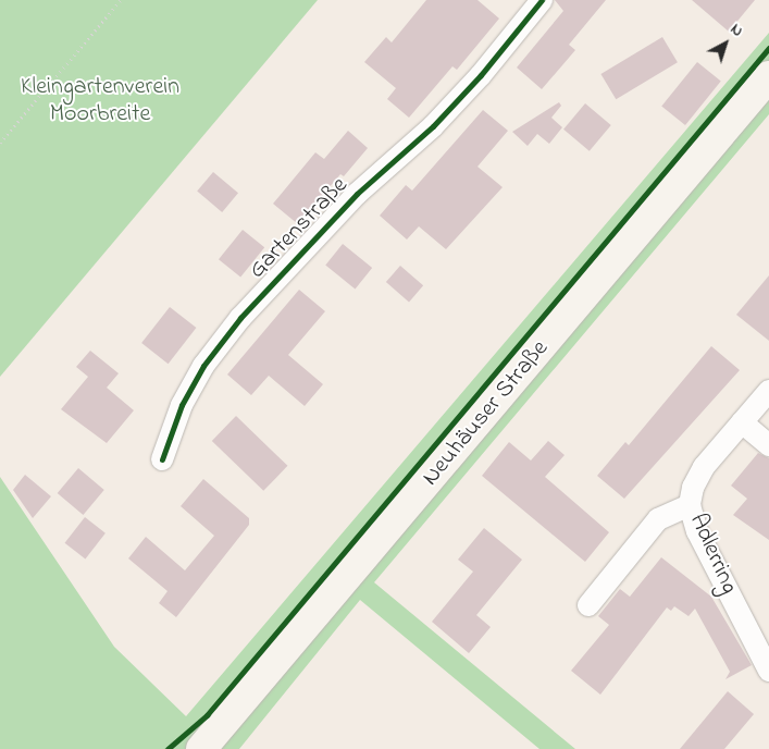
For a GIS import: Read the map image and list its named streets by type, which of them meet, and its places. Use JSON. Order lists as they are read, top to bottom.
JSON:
{
  "streets": {
    "main road": ["Neuhäuser Straße"],
    "street": ["Gartenstraße", "Adlerring"]
  },
  "parks": ["Kleingartenverein Moorbreite"],
  "north": "top right"
}
